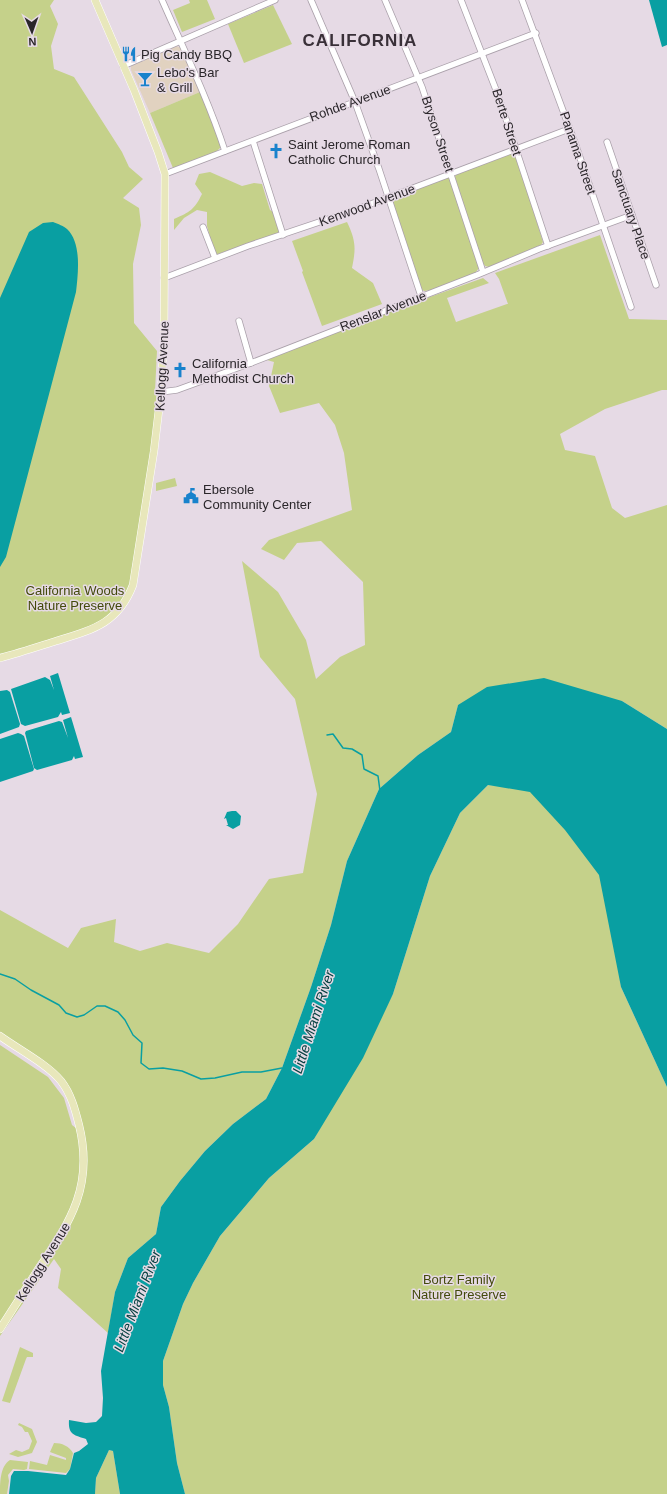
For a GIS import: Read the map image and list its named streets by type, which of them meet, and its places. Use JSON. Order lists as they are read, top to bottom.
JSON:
{
  "streets": {
    "main road": ["Kellogg Avenue"],
    "street": [
      "Rohde Avenue",
      "Berte Street",
      "Bryson Street",
      "Panama Street",
      "Kenwood Avenue",
      "Sanctuary Place",
      "Renslar Avenue"
    ]
  },
  "crossings": [
    ["Rohde Avenue", "Berte Street"],
    ["Rohde Avenue", "Bryson Street"],
    ["Rohde Avenue", "Panama Street"],
    ["Rohde Avenue", "Kellogg Avenue"],
    ["Berte Street", "Kenwood Avenue"],
    ["Berte Street", "Renslar Avenue"],
    ["Bryson Street", "Kenwood Avenue"],
    ["Bryson Street", "Renslar Avenue"],
    ["Panama Street", "Kenwood Avenue"],
    ["Panama Street", "Renslar Avenue"],
    ["Kenwood Avenue", "Kellogg Avenue"],
    ["Sanctuary Place", "Renslar Avenue"],
    ["Renslar Avenue", "Kellogg Avenue"]
  ],
  "districts": ["CALIFORNIA"],
  "water": ["Little Miami River"],
  "parks": ["California Woods Nature Preserve", "Bortz Family Nature Preserve"],
  "places": {
    "restaurant": ["Pig Candy BBQ"],
    "bar": ["Lebo's Bar & Grill"],
    "church": ["Saint Jerome Roman Catholic Church", "California Methodist Church"],
    "public building": ["Ebersole Community Center"]
  },
  "north": "bottom"
}
